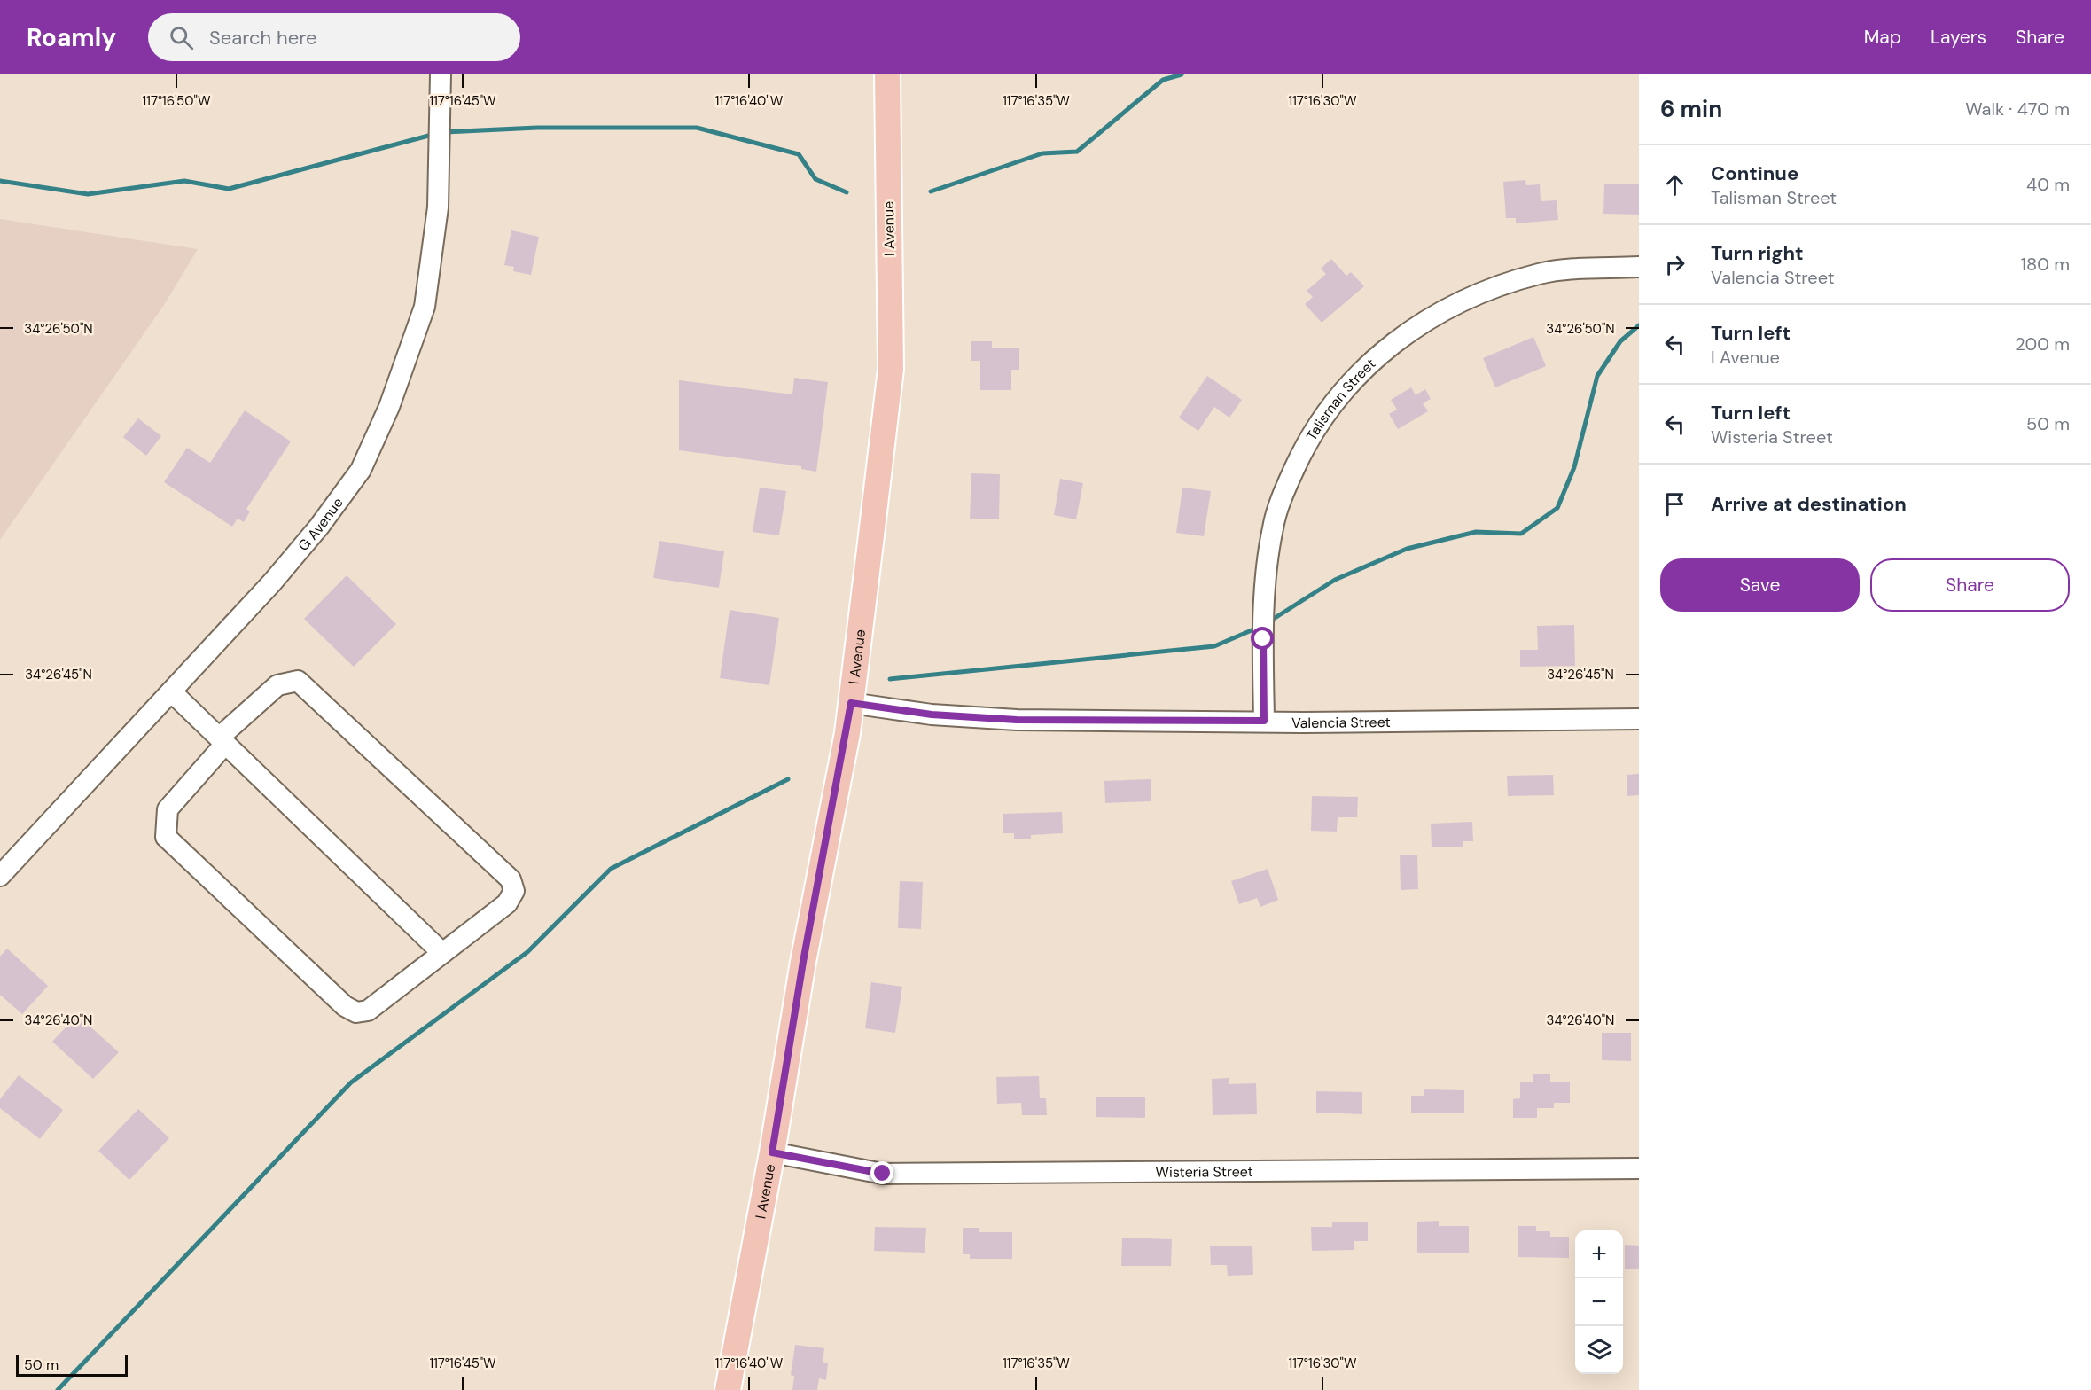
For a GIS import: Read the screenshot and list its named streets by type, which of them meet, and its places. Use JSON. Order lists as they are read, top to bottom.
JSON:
{
  "streets": {
    "main road": ["I Avenue"],
    "street": [
      "Talisman Street",
      "G Avenue",
      "Valencia Street",
      "Wisteria Street"
    ]
  },
  "crossings": [
    ["I Avenue", "Valencia Street"],
    ["I Avenue", "Wisteria Street"],
    ["Talisman Street", "Valencia Street"]
  ],
  "scale_bar": "50 m",
  "page": {
    "header": "Roamly",
    "search": "Search here",
    "nav": ["Map", "Layers", "Share"],
    "heading": ["6 min", "Walk · 470 m"],
    "list": [
      ["Continue", "Talisman Street", "40 m"],
      ["Turn right", "Valencia Street", "180 m"],
      ["Turn left", "I Avenue", "200 m"],
      ["Turn left", "Wisteria Street", "50 m"],
      "Arrive at destination"
    ],
    "buttons": ["Save", "Share"],
    "map_buttons": ["+", "−"],
    "scale": "50 m"
  },
  "coordinates": [
    "117°16'50\"W",
    "117°16'45\"W",
    "117°16'40\"W",
    "117°16'35\"W",
    "117°16'30\"W",
    "34°26'50\"N",
    "34°26'45\"N",
    "34°26'40\"N"
  ]
}
